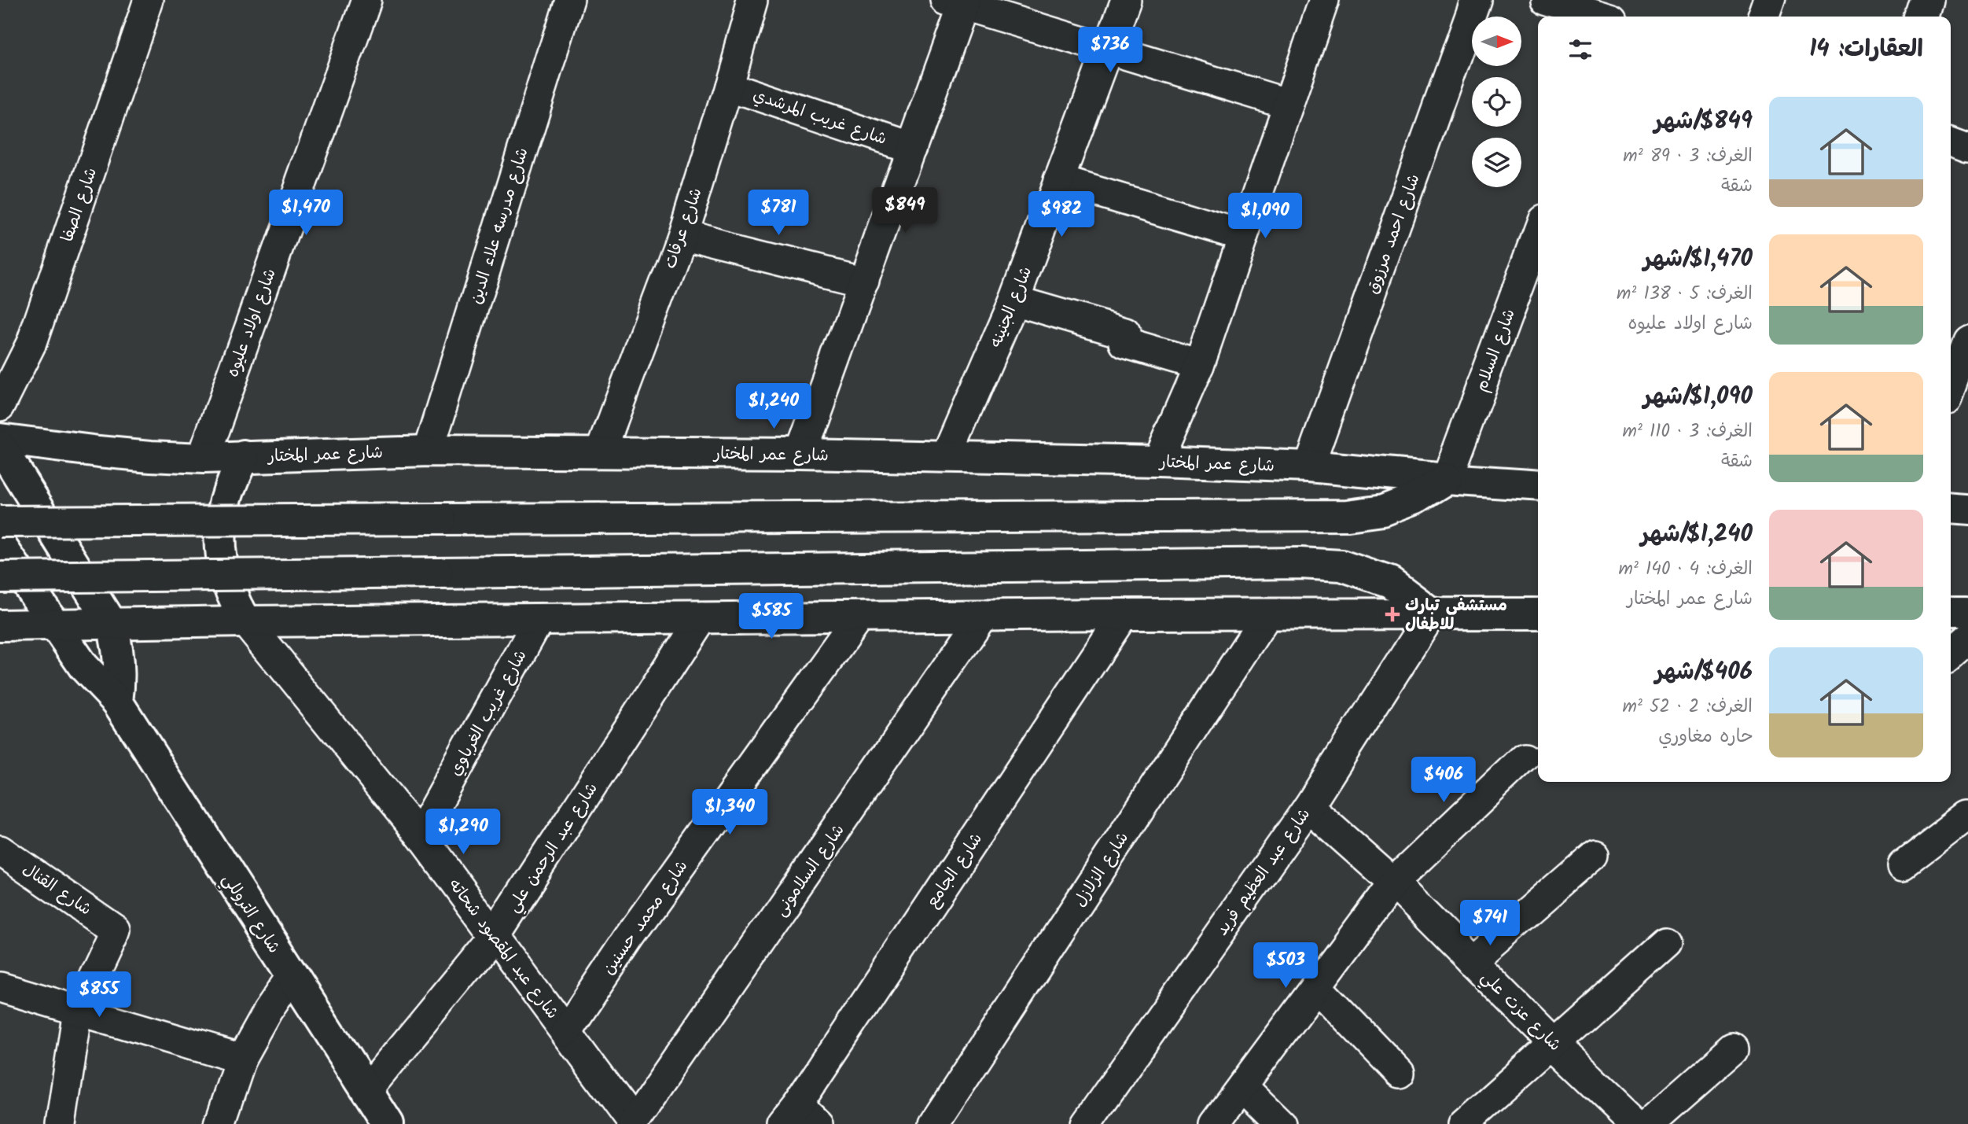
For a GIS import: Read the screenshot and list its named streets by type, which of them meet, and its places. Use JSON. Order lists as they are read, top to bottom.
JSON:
{
  "streets": {
    "main road": ["شارع عمر المختار", "شارع التروللي"],
    "street": [
      "شارع غريب المرشدي",
      "شارع الصفا",
      "شارع مدرسه علاء الدين",
      "شارع عرفات",
      "شارع احمد مرزوق",
      "شارع الجنينه",
      "شارع اولاد عليوه",
      "شارع السلام",
      "شارع غريب الغرباوي",
      "شارع عبد الرحمن علي",
      "شارع الزلازل",
      "شارع السلامونى",
      "شارع الجامع",
      "شارع عبد العظيم فريد",
      "شارع القنال",
      "شارع محمد حسنين",
      "شارع عبد المقصود شحاته",
      "شارع عزت علي"
    ]
  },
  "crossings": [
    ["شارع غريب المرشدي", "شارع عرفات"],
    ["شارع مدرسه علاء الدين", "شارع عمر المختار"],
    ["شارع عرفات", "شارع عمر المختار"],
    ["شارع احمد مرزوق", "شارع عمر المختار"],
    ["شارع الجنينه", "شارع عمر المختار"],
    ["شارع اولاد عليوه", "شارع عمر المختار"],
    ["شارع السلام", "شارع عمر المختار"],
    ["شارع غريب الغرباوي", "شارع عبد المقصود شحاته"],
    ["شارع عبد الرحمن علي", "شارع التروللي"],
    ["شارع عبد الرحمن علي", "شارع عبد المقصود شحاته"],
    ["شارع السلامونى", "شارع عبد المقصود شحاته"],
    ["شارع عبد العظيم فريد", "شارع عزت علي"],
    ["شارع محمد حسنين", "شارع عبد المقصود شحاته"]
  ],
  "places": {
    "health": ["مستشفى تبارك للاطفال"]
  },
  "north": "right",
  "page": {
    "heading": "العقارات: 14",
    "price": [
      "$736",
      "$849",
      "$1,470",
      "$781",
      "$982",
      "$1,090",
      "$1,240",
      "$585",
      "$406",
      "$1,340",
      "$1,290",
      "$741",
      "$503",
      "$855"
    ],
    "list": [
      {
        "name": "$849/شهر",
        "note": "الغرف: 3 · 89 m² · شقة"
      },
      {
        "name": "$1,470/شهر",
        "note": "الغرف: 5 · 138 m² · شارع اولاد عليوه"
      },
      {
        "name": "$1,090/شهر",
        "note": "الغرف: 3 · 110 m² · شقة"
      },
      {
        "name": "$1,240/شهر",
        "note": "الغرف: 4 · 140 m² · شارع عمر المختار"
      },
      {
        "name": "$406/شهر",
        "note": "الغرف: 2 · 52 m² · حاره مغاوري"
      }
    ]
  }
}
